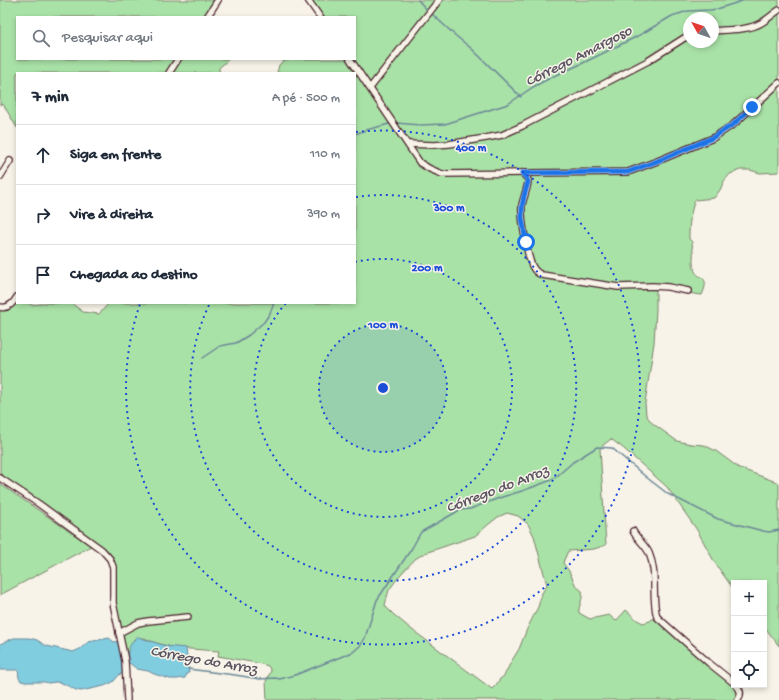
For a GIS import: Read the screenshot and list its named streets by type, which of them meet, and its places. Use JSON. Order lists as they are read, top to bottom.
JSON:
{
  "water": ["Córrego Amargoso", "Córrego do Arroz"],
  "north": "top left",
  "page": {
    "search": "Pesquisar aqui",
    "heading": ["7 min", "A pé · 500 m"],
    "list": [
      ["Siga em frente", "110 m"],
      ["Vire à direita", "390 m"],
      "Chegada ao destino"
    ],
    "map_buttons": ["+", "−"]
  },
  "rings": [
    "400 m",
    "300 m",
    "200 m",
    "100 m"
  ]
}
